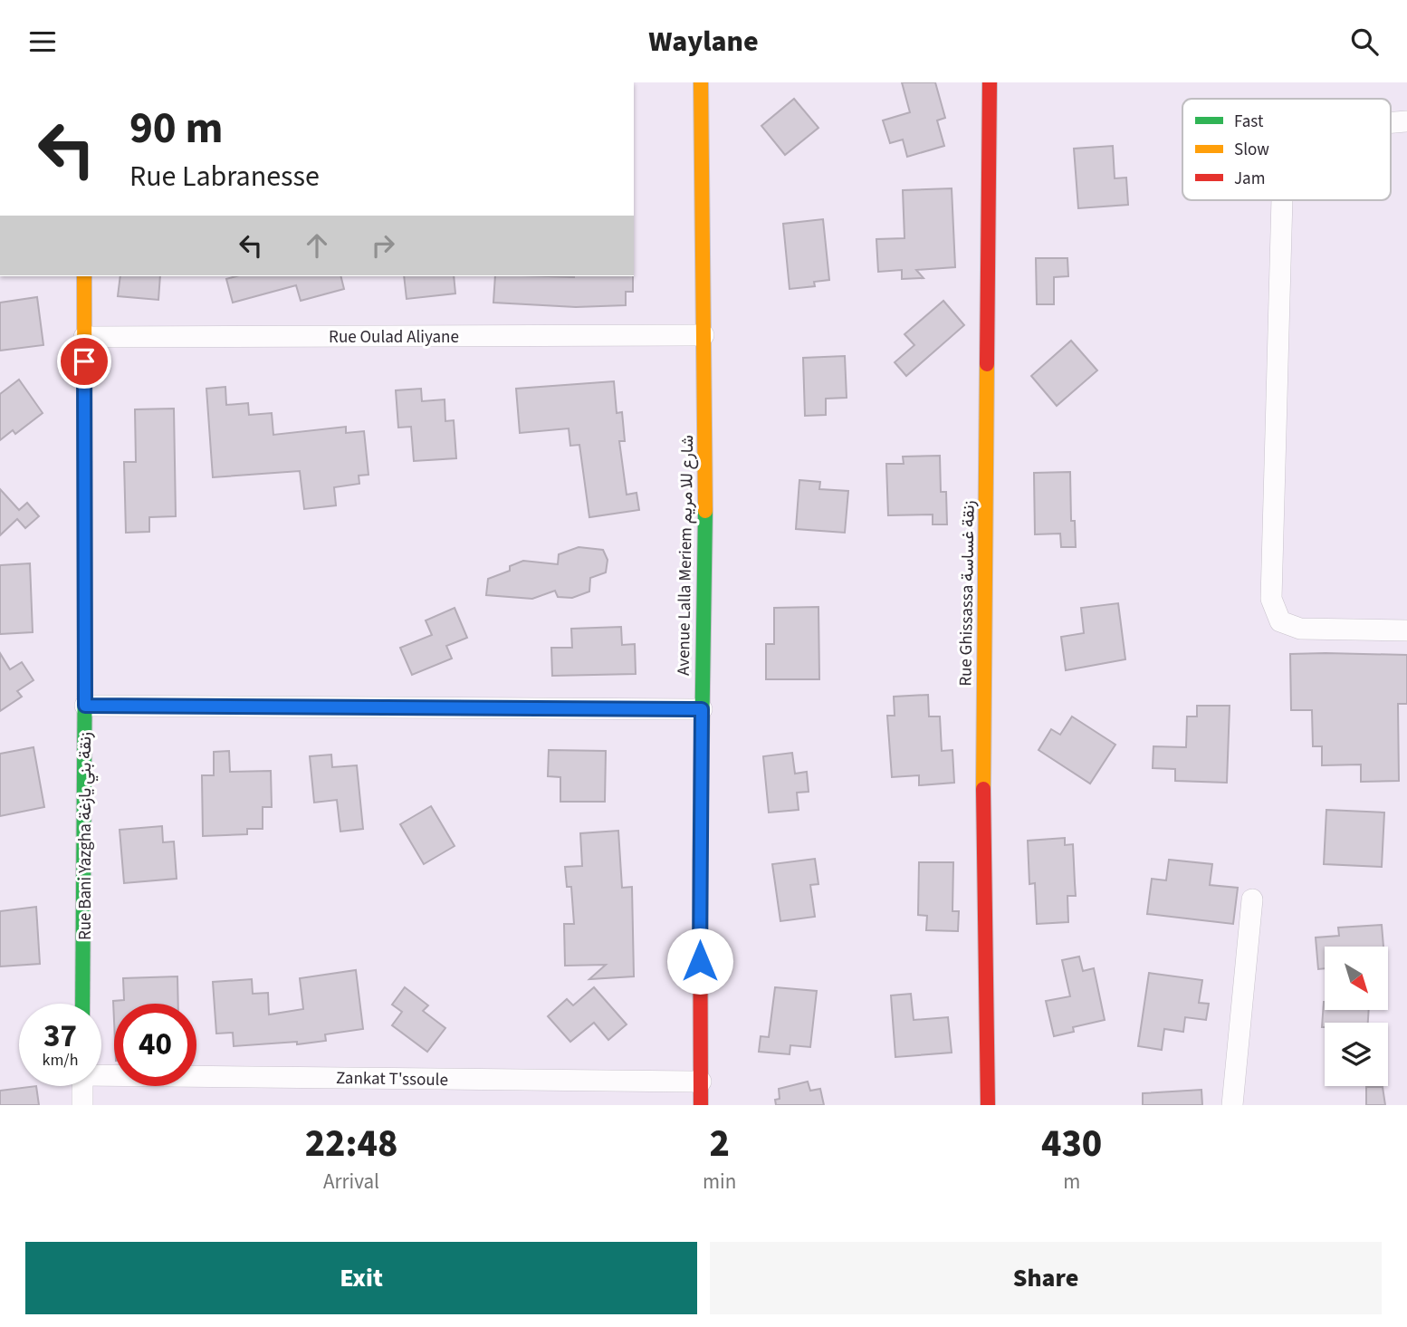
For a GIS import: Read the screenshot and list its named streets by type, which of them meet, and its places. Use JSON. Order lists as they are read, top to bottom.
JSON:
{
  "streets": {
    "street": [
      "Rue Oulad Aliyane",
      "Avenue Lalla Meriem شارع للا مريم",
      "Rue Ghissassa زنقة غساسة",
      "Rue Bani Yazgha زنقة بني يازغة",
      "Zankat T'ssoule"
    ]
  },
  "crossings": [
    ["Rue Oulad Aliyane", "Avenue Lalla Meriem شارع للا مريم"],
    ["Rue Oulad Aliyane", "Rue Bani Yazgha زنقة بني يازغة"],
    ["Avenue Lalla Meriem شارع للا مريم", "Zankat T'ssoule"]
  ],
  "legend": ["Fast", "Slow", "Jam"],
  "north": "bottom right",
  "page": {
    "header": "Waylane",
    "turn": ["90 m", "Rue Labranesse"],
    "speed": "37 km/h",
    "limit": "40",
    "eta": [
      "22:48",
      "Arrival",
      "2",
      "min",
      "430",
      "m"
    ],
    "buttons": ["Exit", "Share"]
  }
}
